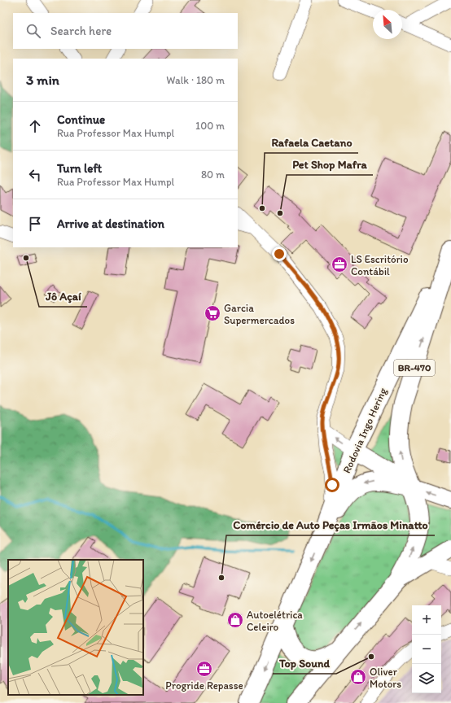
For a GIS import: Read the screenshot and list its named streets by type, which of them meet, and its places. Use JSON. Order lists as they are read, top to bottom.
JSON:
{
  "streets": {
    "highway": ["BR-470", "Rodovia Ingo Hering"]
  },
  "places": {
    "other": [
      "Rafaela Caetano",
      "Pet Shop Mafra",
      "Jô Açaí",
      "Comércio de Auto Peças Irmãos Minatto",
      "Top Sound"
    ],
    "office": ["LS Escritório Contábil", "Progride Repasse"],
    "supermarket": ["Garcia Supermercados"],
    "shop": ["Autoelétrica Celeiro", "Oliver Motors"]
  },
  "north": "top left",
  "page": {
    "search": "Search here",
    "heading": ["3 min", "Walk · 180 m"],
    "list": [
      ["Continue", "Rua Professor Max Humpl", "100 m"],
      ["Turn left", "Rua Professor Max Humpl", "80 m"],
      "Arrive at destination"
    ],
    "map_buttons": ["+", "−"]
  }
}
